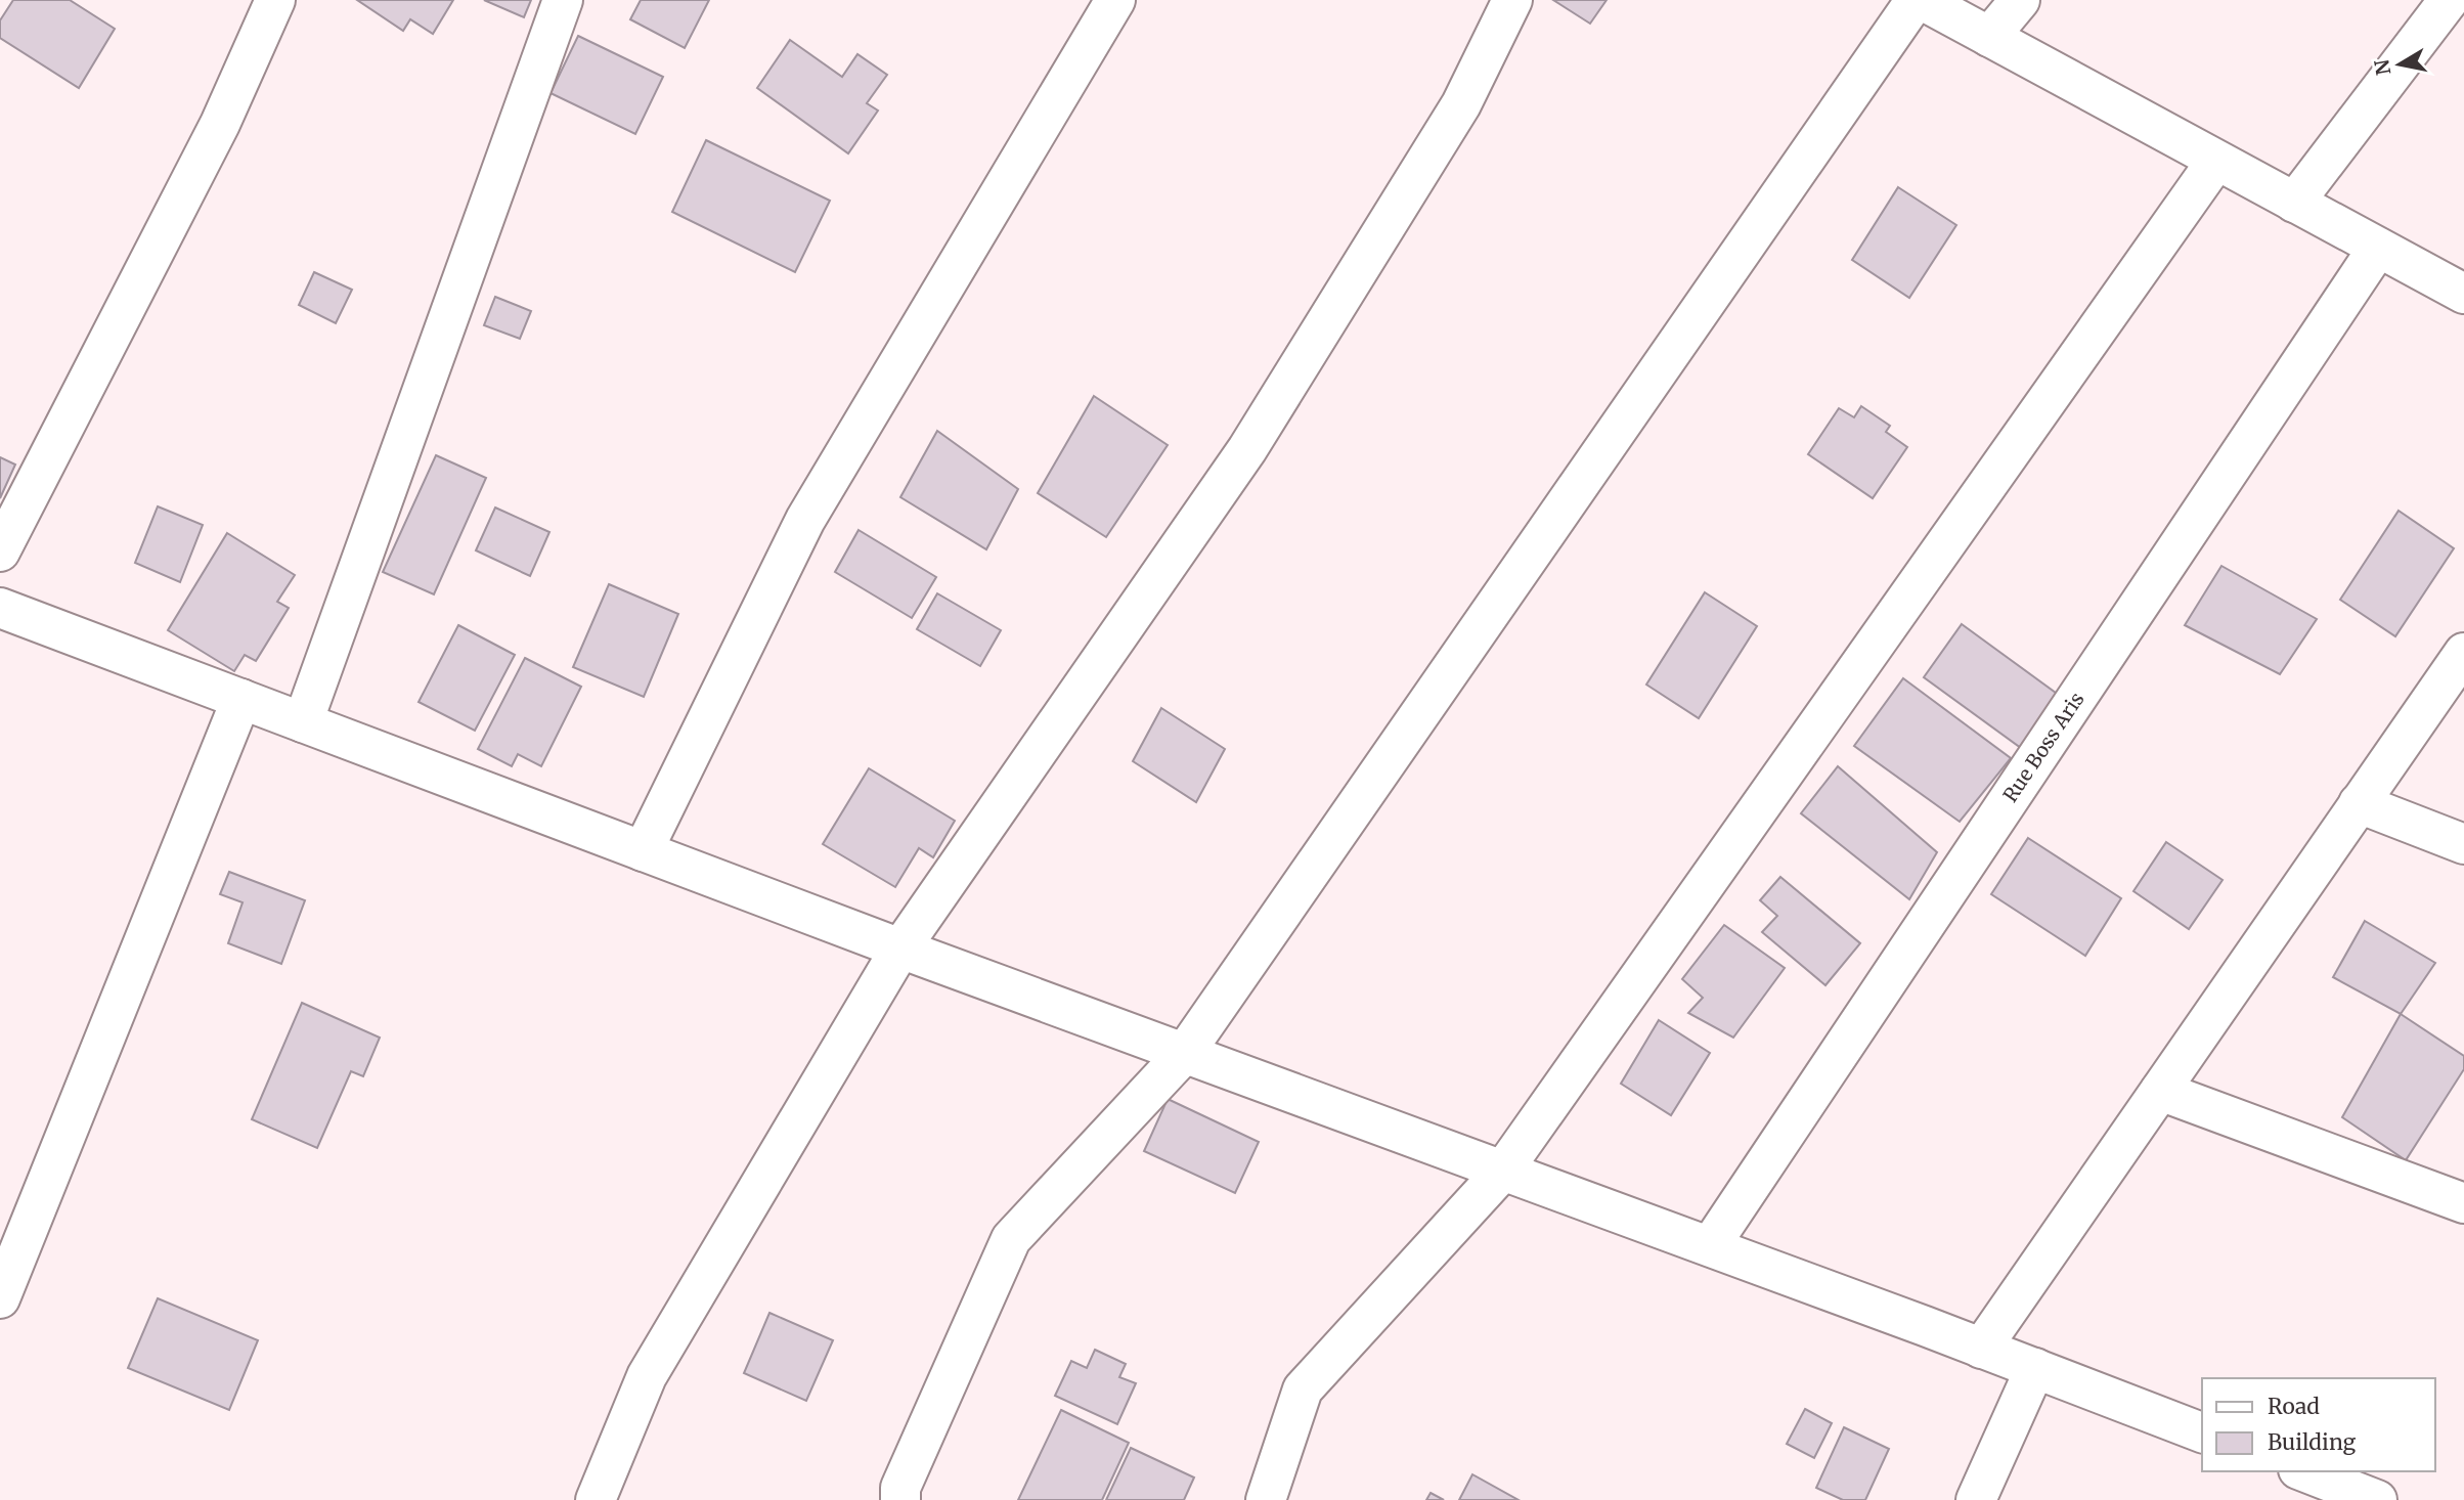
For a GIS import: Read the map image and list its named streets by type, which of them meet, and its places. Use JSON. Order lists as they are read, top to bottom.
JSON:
{
  "streets": {
    "street": ["Rue Boss Aris"]
  },
  "legend": ["Road", "Building"],
  "north": "left"
}
